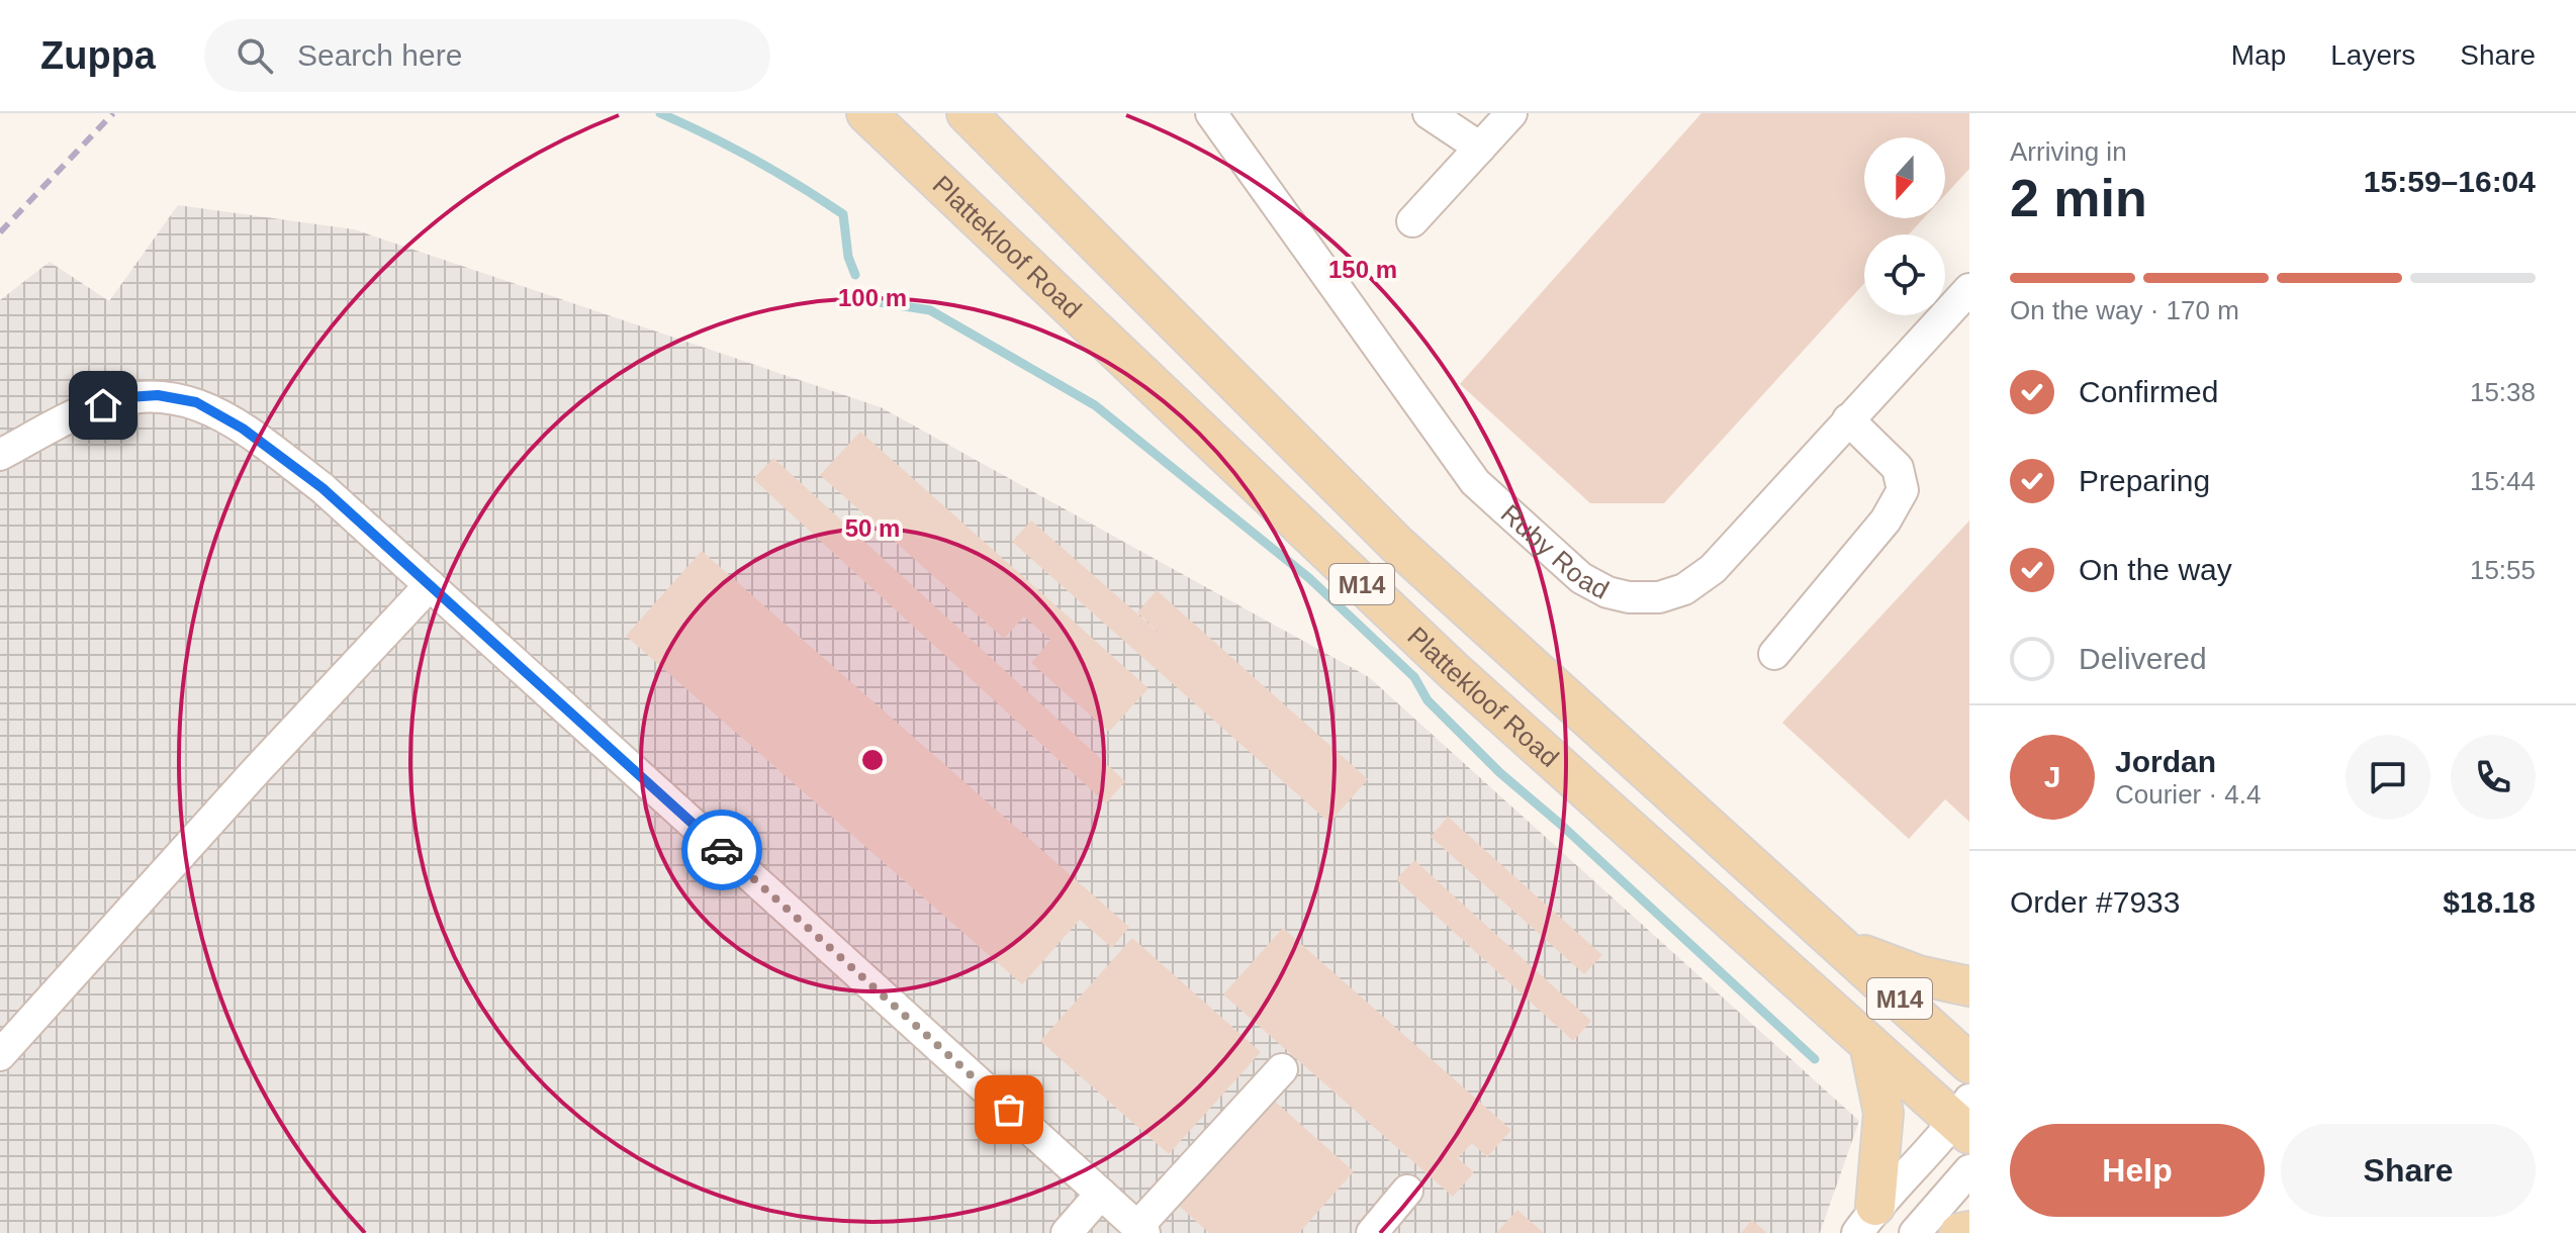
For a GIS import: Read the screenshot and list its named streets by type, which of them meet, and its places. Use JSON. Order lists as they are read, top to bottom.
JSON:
{
  "streets": {
    "main road": ["Plattekloof Road", "M14"],
    "street": ["Ruby Road"]
  },
  "north": "bottom",
  "page": {
    "header": "Zuppa",
    "search": "Search here",
    "nav": ["Map", "Layers", "Share"],
    "heading": ["2 min", "Arriving in", "15:59–16:04"],
    "panel": [
      "Jordan",
      "Courier · 4.4",
      "Order #7933",
      "$18.18"
    ],
    "bar": "On the way · 170 m",
    "list": [
      ["Confirmed", "15:38"],
      ["Preparing", "15:44"],
      ["On the way", "15:55"],
      "Delivered"
    ],
    "round": "J",
    "buttons": ["Help", "Share"]
  },
  "rings": ["150 m", "100 m", "50 m"]
}
